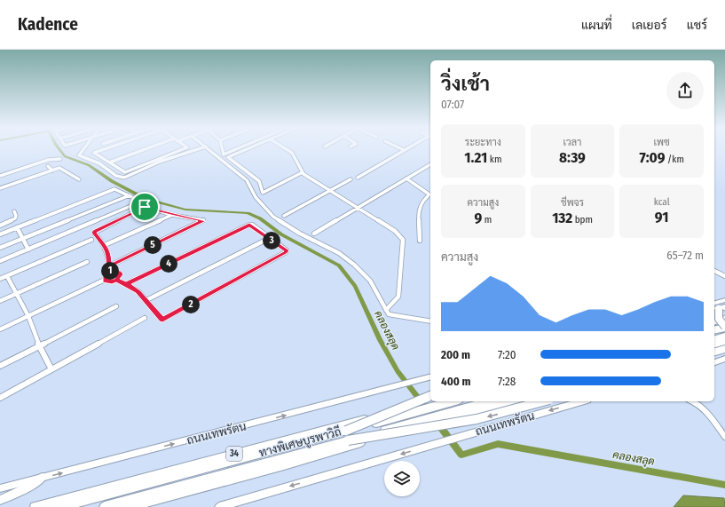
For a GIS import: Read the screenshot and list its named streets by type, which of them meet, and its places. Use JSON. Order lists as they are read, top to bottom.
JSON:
{
  "streets": {
    "highway": ["ถนนเทพรัตน", "ทางพิเศษบูรพาวิถี", "34"]
  },
  "water": ["คลองสลุด"],
  "page": {
    "header": "Kadence",
    "nav": ["แผนที่", "เลเยอร์", "แชร์"],
    "heading": ["วิ่งเช้า", "07:07"],
    "stats": [
      ["ระยะทาง", "1.21 km"],
      ["เวลา", "8:39"],
      ["เพซ", "7:09 /km"],
      ["ความสูง", "9 m"],
      ["ชีพจร", "132 bpm"],
      ["kcal", "91"]
    ],
    "pins": [
      "3",
      "5",
      "4",
      "1",
      "2"
    ],
    "chart": ["ความสูง", "65–72 m"],
    "list": [
      {
        "name": "200 m",
        "note": "7:20"
      },
      {
        "name": "400 m",
        "note": "7:28"
      }
    ]
  }
}
